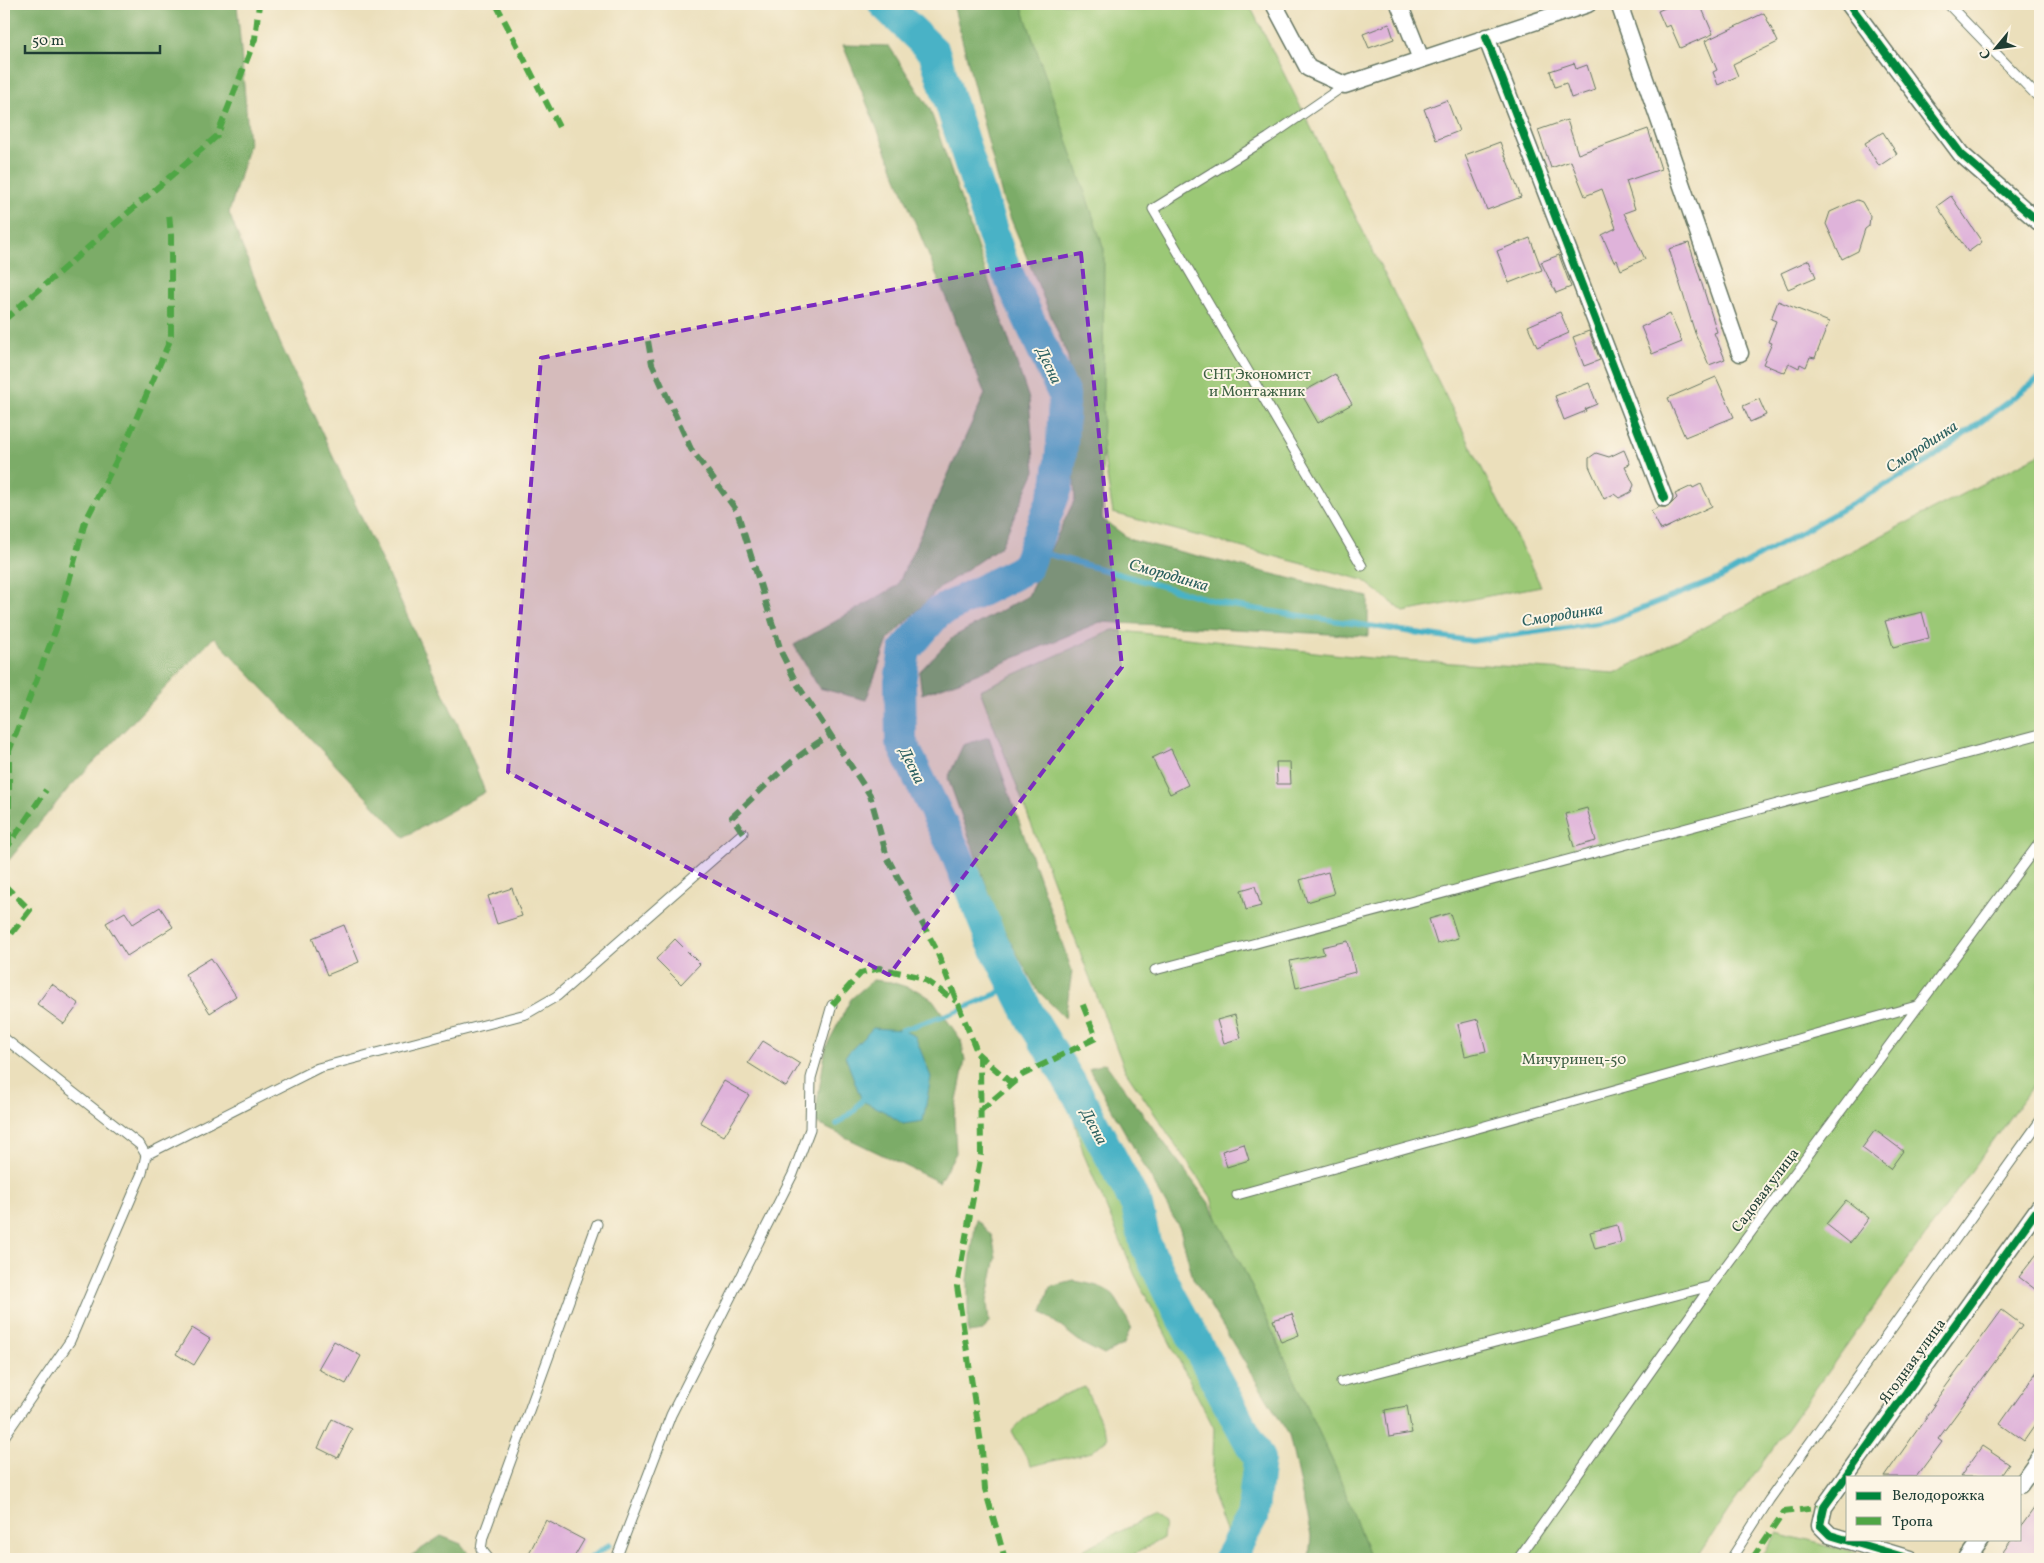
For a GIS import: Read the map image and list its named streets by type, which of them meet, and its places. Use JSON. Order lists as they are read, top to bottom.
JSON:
{
  "streets": {
    "street": ["Ягодная улица"],
    "lane": ["Садовая улица"]
  },
  "water": ["Десна", "Смородинка"],
  "parks": ["СНТ Экономист и Монтажник", "Мичуринец-50"],
  "legend": ["Велодорожка", "Тропа"],
  "scale_bar": "50 m",
  "north": "bottom left"
}
